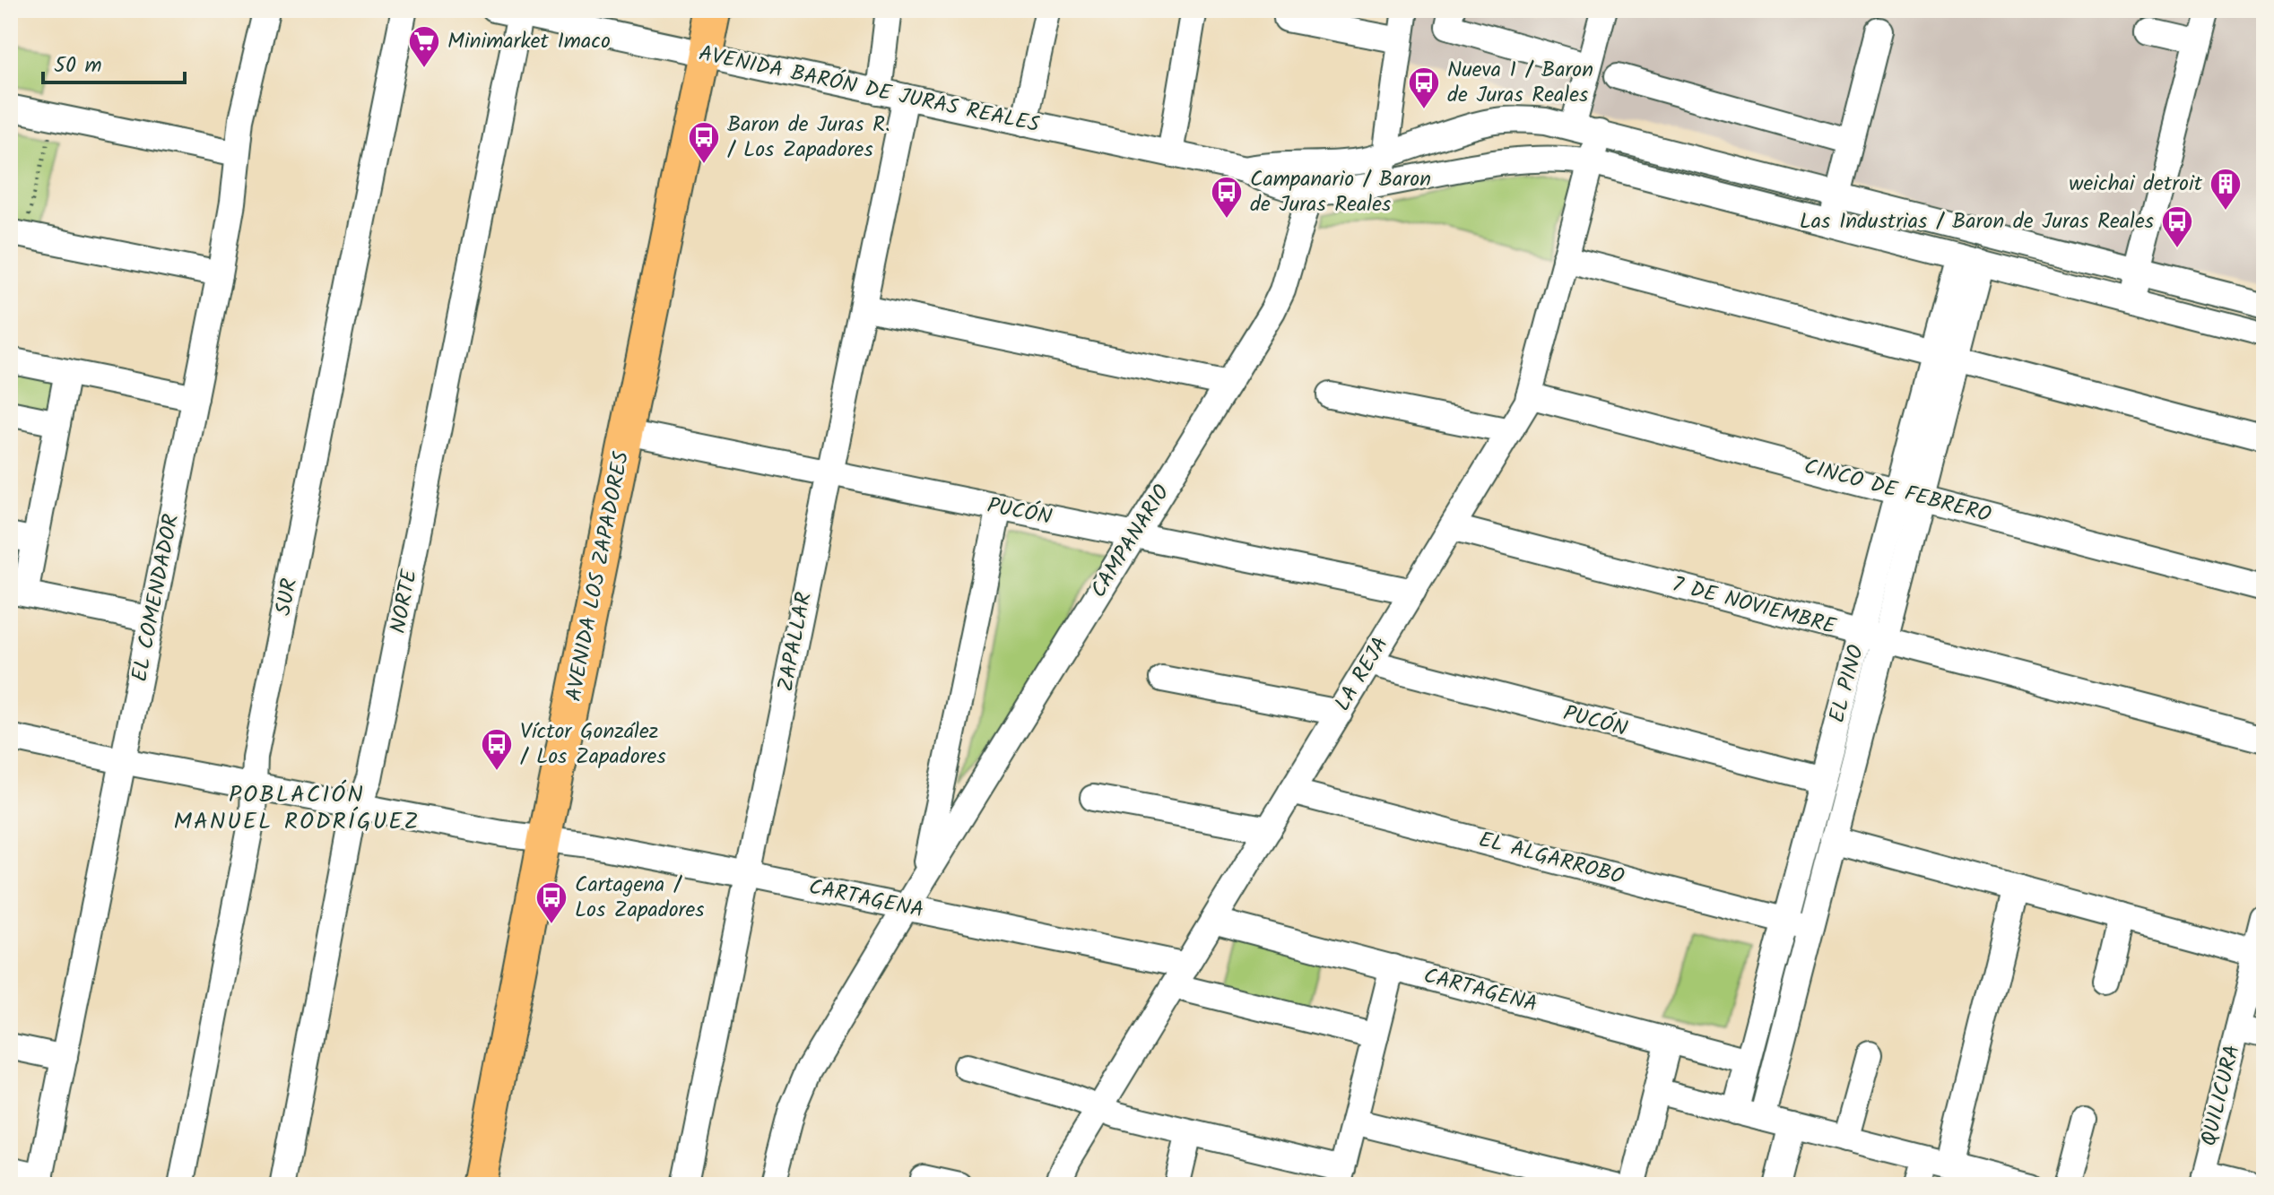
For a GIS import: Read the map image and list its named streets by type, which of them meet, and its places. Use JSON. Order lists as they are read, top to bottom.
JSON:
{
  "streets": {
    "main road": ["AVENIDA LOS ZAPADORES"],
    "street": [
      "AVENIDA BARÓN DE JURAS REALES",
      "CINCO DE FEBRERO",
      "PUCÓN",
      "CAMPANARIO",
      "SUR",
      "EL COMENDADOR",
      "NORTE",
      "7 DE NOVIEMBRE",
      "ZAPALLAR",
      "LA REJA",
      "EL PINO",
      "EL ALGARROBO",
      "CARTAGENA",
      "QUILICURA"
    ]
  },
  "crossings": [
    ["AVENIDA BARÓN DE JURAS REALES", "CAMPANARIO"],
    ["AVENIDA BARÓN DE JURAS REALES", "AVENIDA LOS ZAPADORES"],
    ["AVENIDA BARÓN DE JURAS REALES", "NORTE"],
    ["AVENIDA BARÓN DE JURAS REALES", "ZAPALLAR"],
    ["AVENIDA BARÓN DE JURAS REALES", "LA REJA"],
    ["AVENIDA BARÓN DE JURAS REALES", "EL PINO"],
    ["CINCO DE FEBRERO", "LA REJA"],
    ["CINCO DE FEBRERO", "EL PINO"],
    ["PUCÓN", "CAMPANARIO"],
    ["PUCÓN", "AVENIDA LOS ZAPADORES"],
    ["PUCÓN", "ZAPALLAR"],
    ["PUCÓN", "LA REJA"],
    ["PUCÓN", "EL PINO"],
    ["CAMPANARIO", "CARTAGENA"],
    ["AVENIDA LOS ZAPADORES", "CARTAGENA"],
    ["SUR", "CARTAGENA"],
    ["EL COMENDADOR", "CARTAGENA"],
    ["NORTE", "CARTAGENA"],
    ["7 DE NOVIEMBRE", "LA REJA"],
    ["7 DE NOVIEMBRE", "EL PINO"],
    ["ZAPALLAR", "CARTAGENA"],
    ["LA REJA", "EL ALGARROBO"],
    ["LA REJA", "CARTAGENA"],
    ["EL PINO", "EL ALGARROBO"],
    ["EL PINO", "CARTAGENA"]
  ],
  "districts": ["POBLACIÓN MANUEL RODRÍGUEZ"],
  "places": {
    "supermarket": ["Minimarket Imaco"],
    "bus stop": [
      "Nueva 1 / Baron de Juras Reales",
      "Baron de Juras R. / Los Zapadores",
      "Campanario / Baron de Juras Reales",
      "Las Industrias / Baron de Juras Reales",
      "Víctor González / Los Zapadores",
      "Cartagena / Los Zapadores"
    ],
    "building": ["weichai detroit"]
  },
  "scale_bar": "50 m"
}
